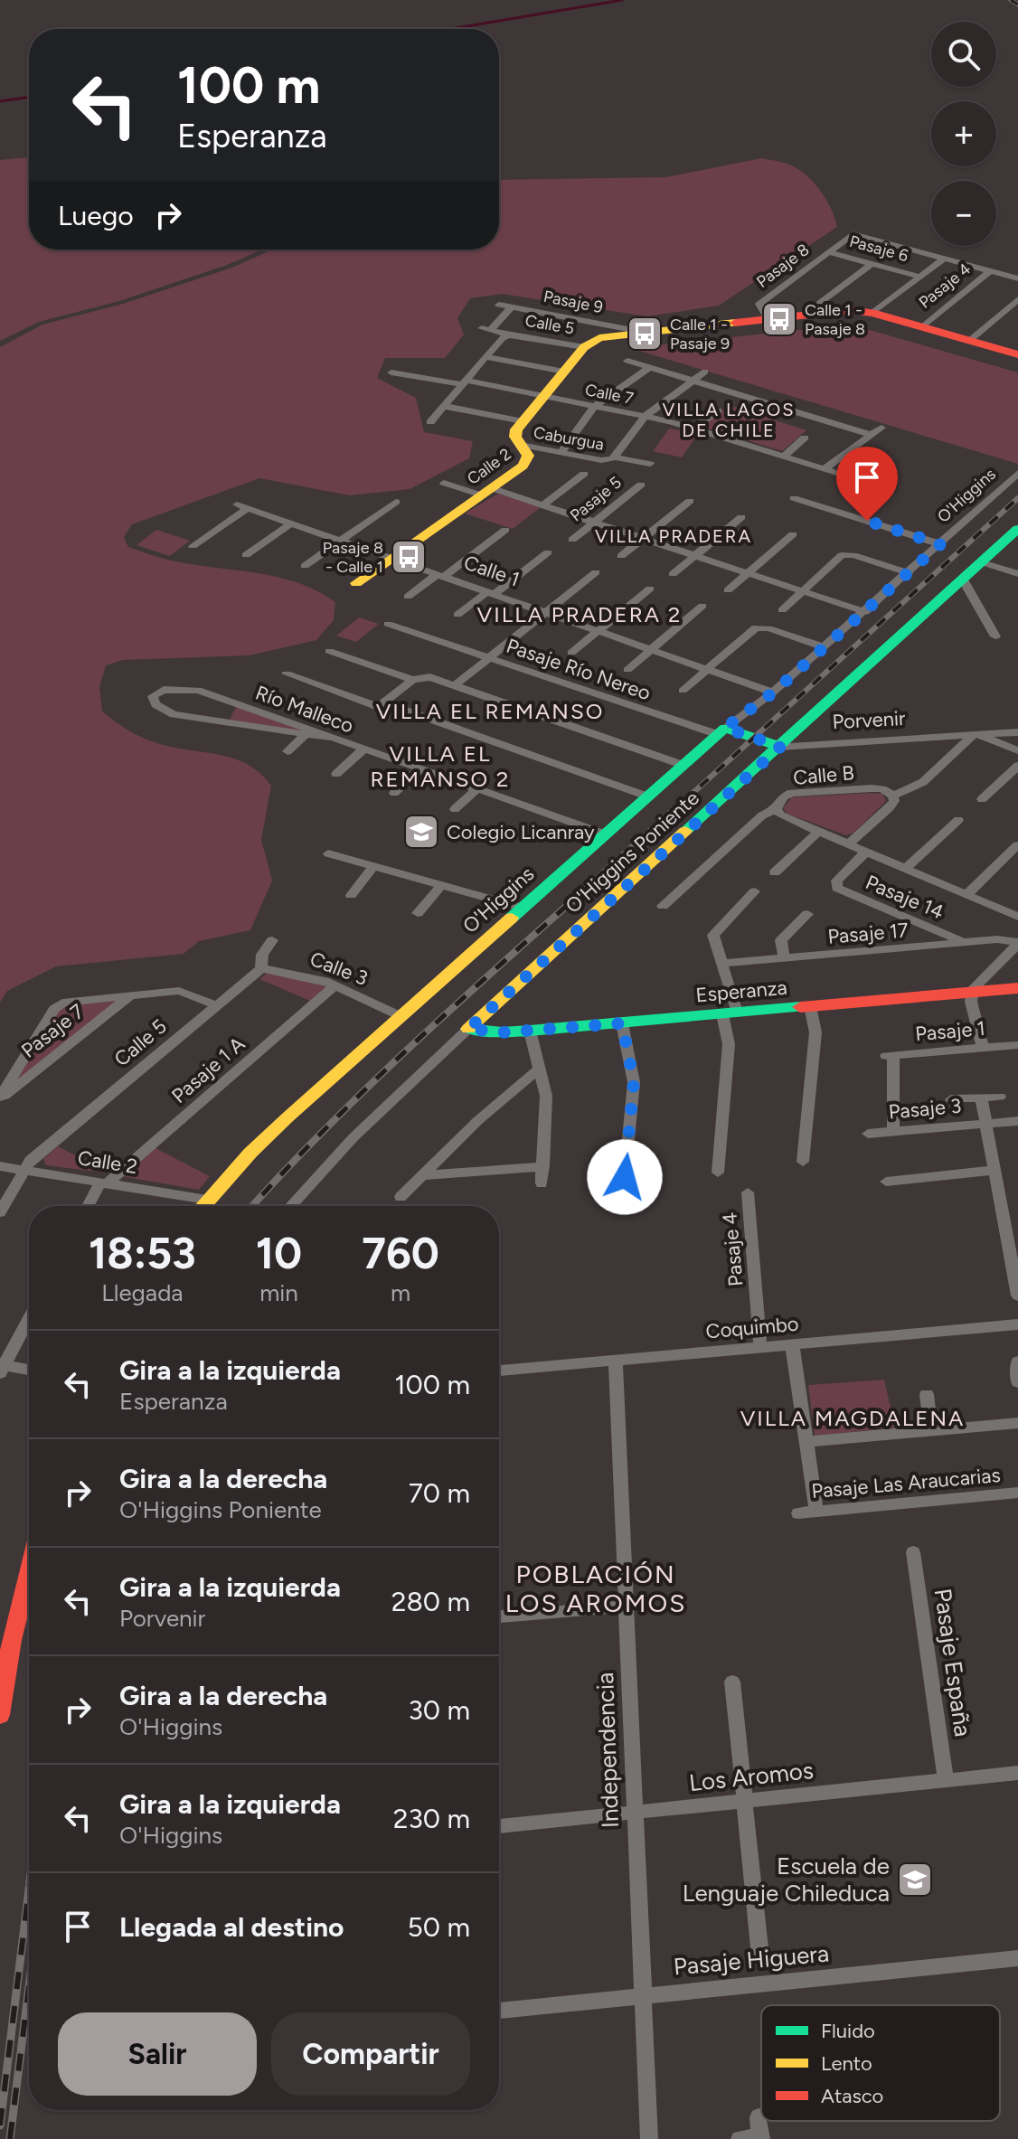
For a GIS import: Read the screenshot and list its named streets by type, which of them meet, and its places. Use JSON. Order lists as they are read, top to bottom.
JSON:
{
  "streets": {
    "street": [
      "Pasaje 6",
      "Pasaje 8",
      "Pasaje 4",
      "Pasaje 9",
      "Calle 5",
      "Calle 7",
      "Caburgua",
      "Calle 2",
      "O'Higgins",
      "Pasaje 5",
      "Calle 1",
      "Pasaje Río Nereo",
      "Río Malleco",
      "Porvenir",
      "Calle B",
      "O'Higgins Poniente",
      "Pasaje 14",
      "Pasaje 17",
      "Calle 3",
      "Esperanza",
      "Pasaje 7",
      "Pasaje 1",
      "Pasaje 1 A",
      "Pasaje 3",
      "Coquimbo",
      "Pasaje Las Araucarias",
      "Pasaje España",
      "Independencia",
      "Los Aromos",
      "Pasaje Higuera"
    ]
  },
  "crossings": [
    ["Pasaje 6", "Pasaje 8"],
    ["Pasaje 4", "Coquimbo"],
    ["Pasaje 9", "Calle 5"],
    ["Calle 5", "Calle 2"],
    ["Calle 5", "Calle 3"],
    ["Calle 7", "Caburgua"],
    ["Calle 7", "Calle 2"],
    ["Caburgua", "Calle 2"],
    ["Calle 2", "O'Higgins"],
    ["Calle 2", "Calle 1"],
    ["Calle 2", "Pasaje 1 A"],
    ["O'Higgins", "Calle 1"],
    ["O'Higgins", "Pasaje Río Nereo"],
    ["O'Higgins", "Río Malleco"],
    ["O'Higgins", "Porvenir"],
    ["O'Higgins", "Calle 3"],
    ["Pasaje Río Nereo", "Porvenir"],
    ["Porvenir", "O'Higgins Poniente"],
    ["Calle B", "Pasaje 14"],
    ["O'Higgins Poniente", "Esperanza"],
    ["Pasaje 14", "Pasaje 17"],
    ["Calle 3", "Pasaje 1 A"],
    ["Pasaje 1", "Pasaje 3"],
    ["Coquimbo", "Independencia"],
    ["Pasaje España", "Los Aromos"],
    ["Independencia", "Los Aromos"],
    ["Independencia", "Pasaje Higuera"]
  ],
  "districts": [
    "VILLA LAGOS DE CHILE",
    "VILLA PRADERA",
    "VILLA PRADERA 2",
    "VILLA EL REMANSO",
    "VILLA EL REMANSO 2",
    "VILLA MAGDALENA",
    "POBLACIÓN LOS AROMOS"
  ],
  "places": {
    "bus stop": ["Calle 1 - Pasaje 8", "Calle 1 - Pasaje 9", "Pasaje 8 - Calle 1"],
    "school or university": ["Colegio Licanray", "Escuela de Lenguaje Chileduca"]
  },
  "legend": ["Fluido", "Lento", "Atasco"],
  "page": {
    "map_buttons": ["+", "−"],
    "turn": ["100 m", "Esperanza"],
    "then": "Luego",
    "eta": [
      "18:53",
      "Llegada",
      "10",
      "min",
      "760",
      "m"
    ],
    "list": [
      {
        "name": "Gira a la izquierda",
        "note": "Esperanza",
        "value": "100 m"
      },
      {
        "name": "Gira a la derecha",
        "note": "O'Higgins Poniente",
        "value": "70 m"
      },
      {
        "name": "Gira a la izquierda",
        "note": "Porvenir",
        "value": "280 m"
      },
      {
        "name": "Gira a la derecha",
        "note": "O'Higgins",
        "value": "30 m"
      },
      {
        "name": "Gira a la izquierda",
        "note": "O'Higgins",
        "value": "230 m"
      },
      {
        "name": "Llegada al destino",
        "value": "50 m"
      }
    ],
    "buttons": ["Salir", "Compartir"]
  }
}
